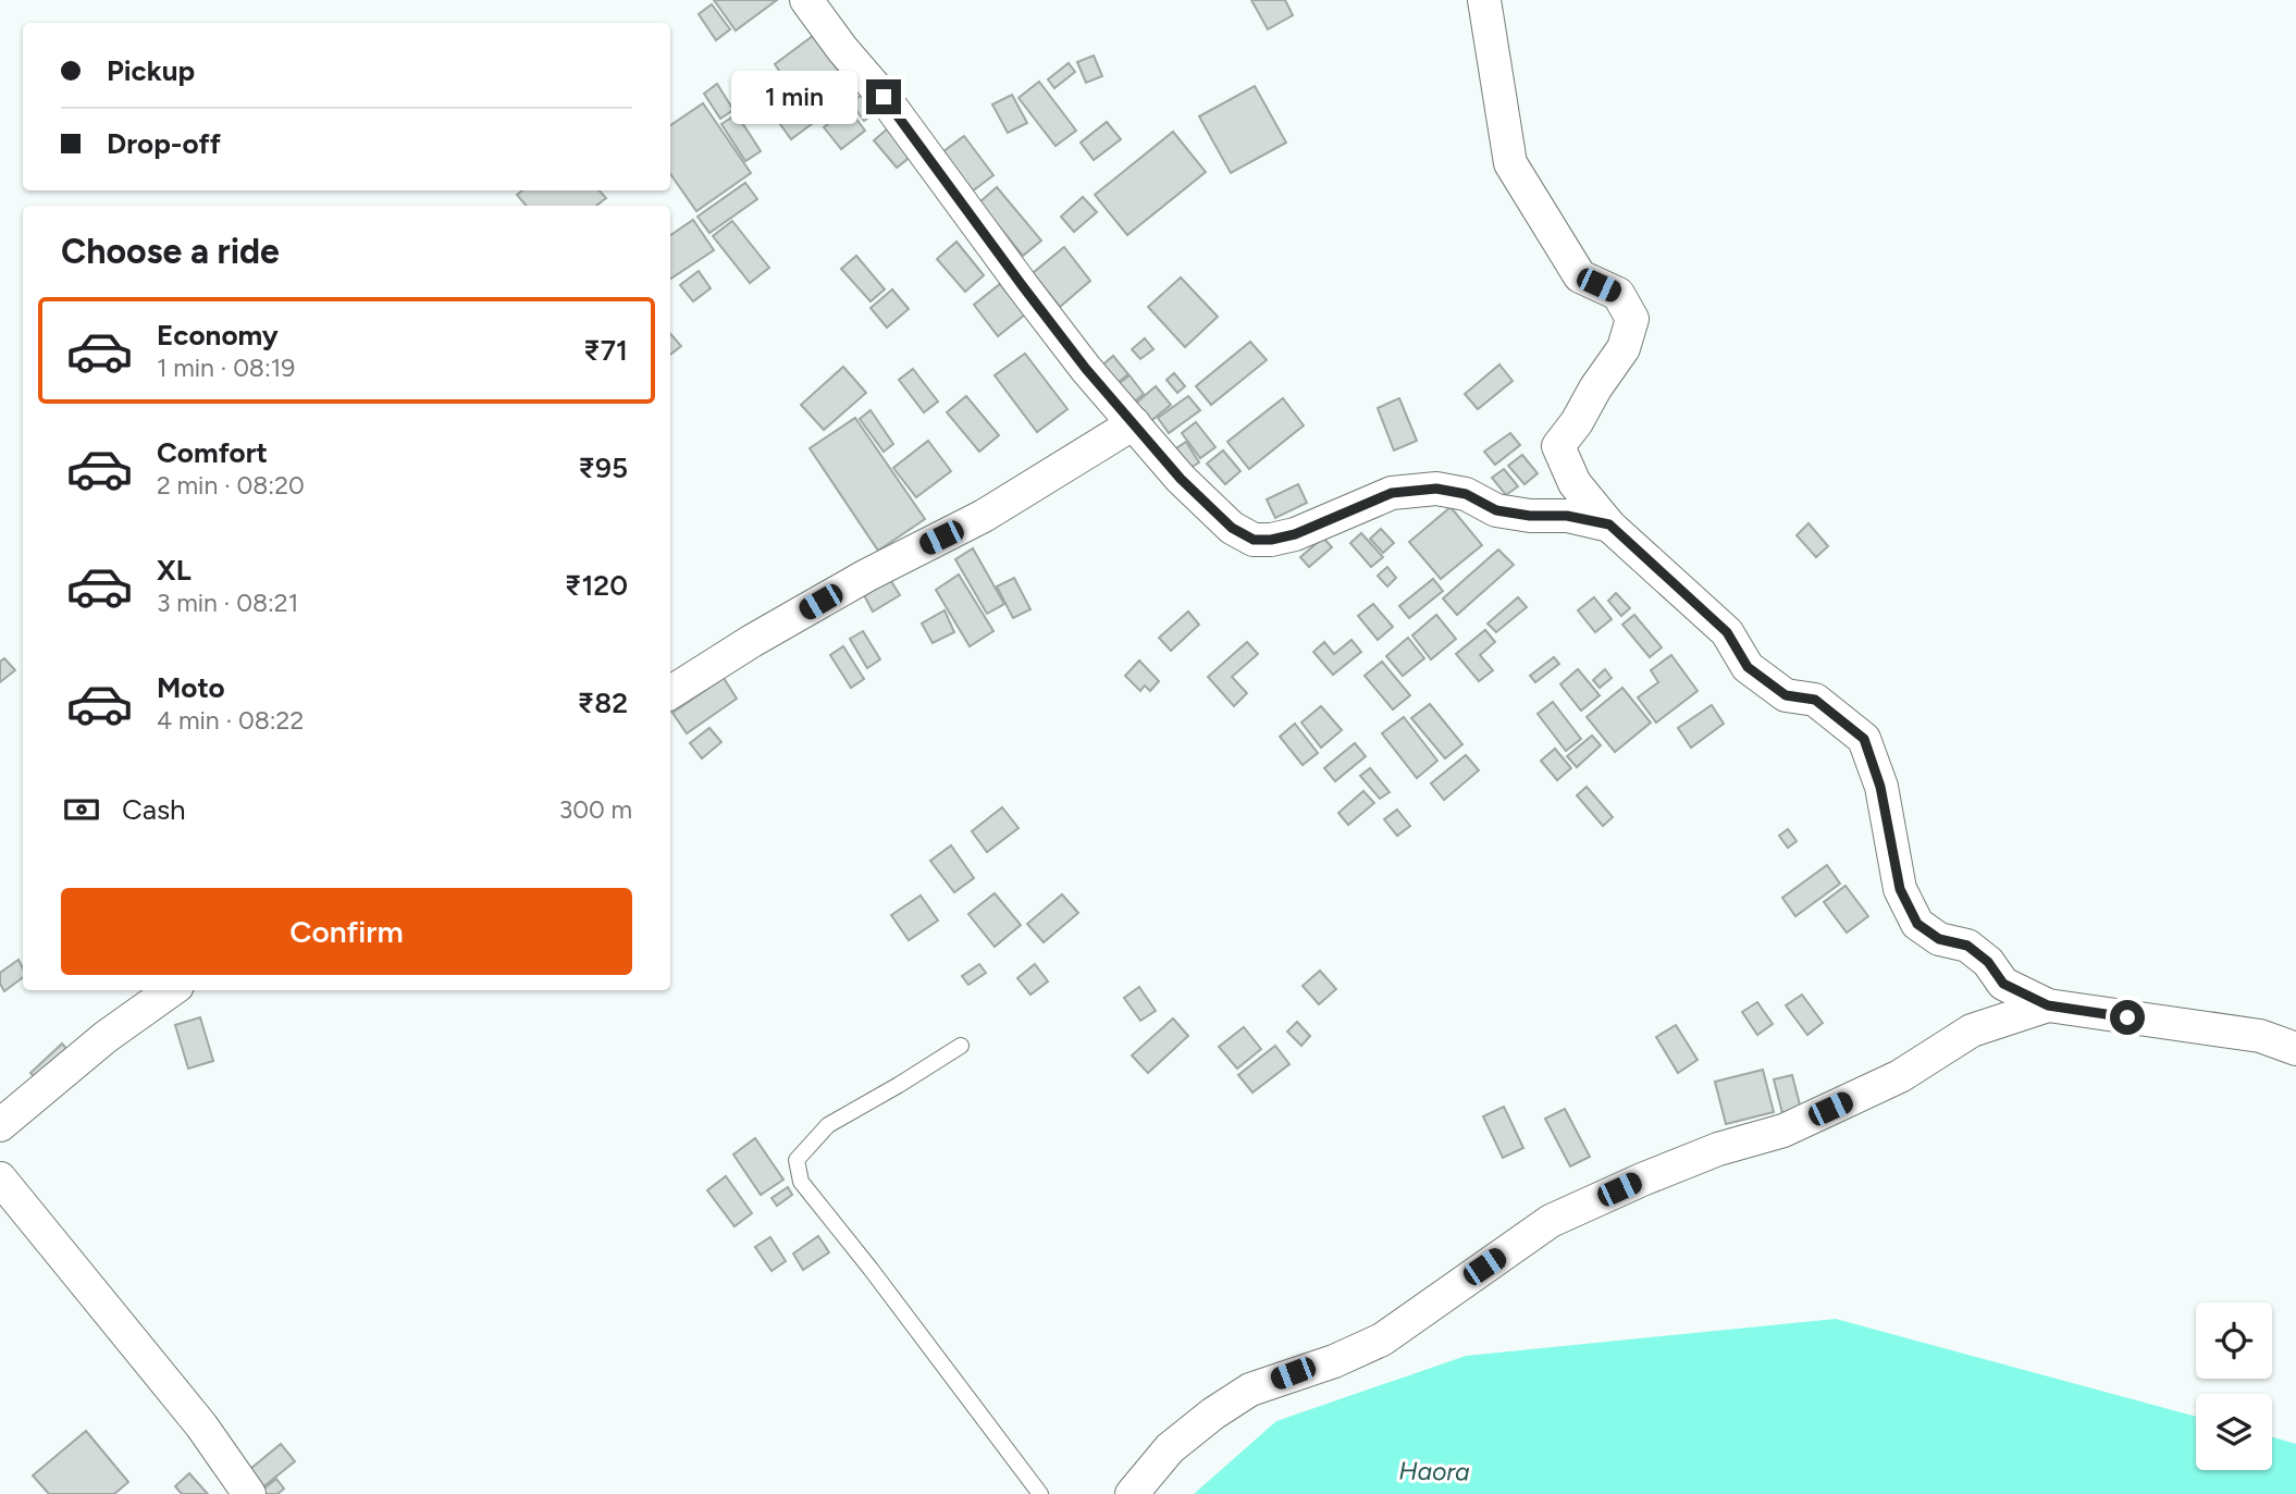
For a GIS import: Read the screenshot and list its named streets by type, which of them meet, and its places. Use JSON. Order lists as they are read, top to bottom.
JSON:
{
  "water": ["Haora"],
  "page": {
    "banner": ["Pickup", "Drop-off"],
    "bubble": "1 min",
    "heading": "Choose a ride",
    "list": [
      {
        "name": "Economy",
        "note": "1 min · 08:19",
        "value": "₹71"
      },
      {
        "name": "Comfort",
        "note": "2 min · 08:20",
        "value": "₹95"
      },
      {
        "name": "XL",
        "note": "3 min · 08:21",
        "value": "₹120"
      },
      {
        "name": "Moto",
        "note": "4 min · 08:22",
        "value": "₹82"
      }
    ],
    "pay": ["Cash", "300 m"],
    "buttons": "Confirm"
  }
}
